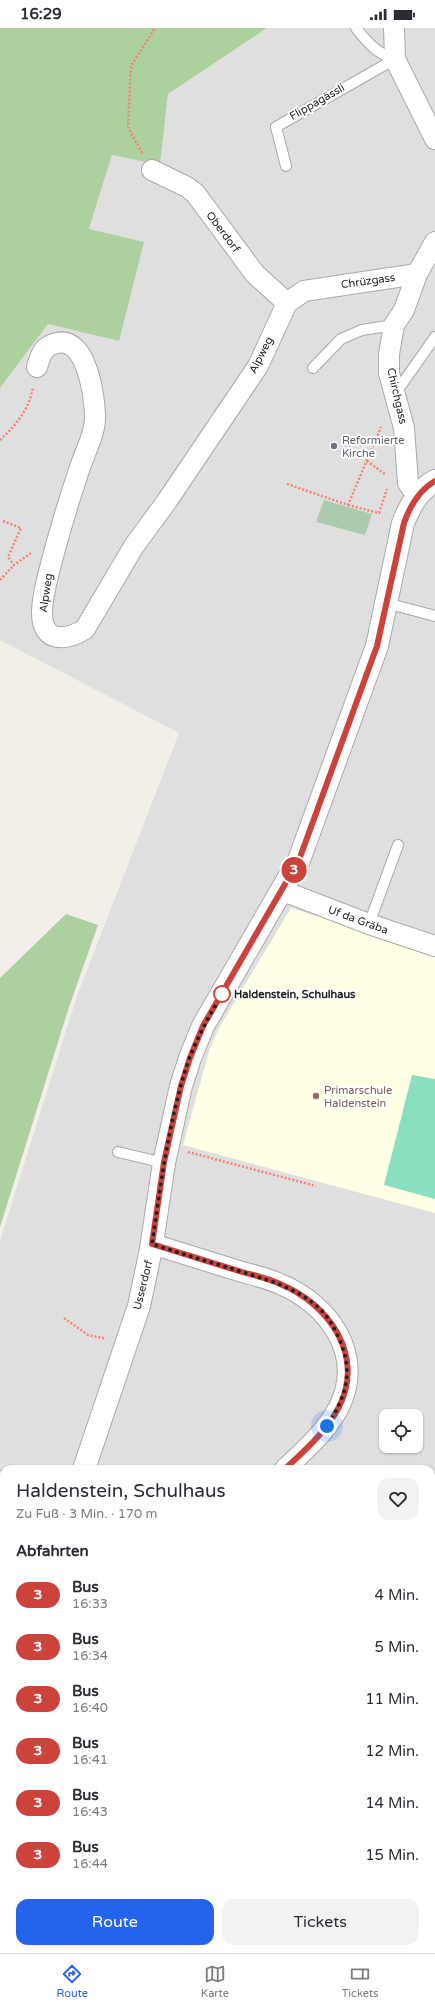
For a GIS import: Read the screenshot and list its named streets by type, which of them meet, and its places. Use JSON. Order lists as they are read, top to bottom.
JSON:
{
  "streets": {
    "street": [
      "Oberdorf",
      "Chrüzgass",
      "Alpweg",
      "Chirchgass",
      "Uf da Gräba",
      "Usserdorf"
    ],
    "lane": ["Flippagässli"]
  },
  "crossings": [
    ["Oberdorf", "Chrüzgass"],
    ["Oberdorf", "Alpweg"],
    ["Chrüzgass", "Alpweg"],
    ["Chrüzgass", "Chirchgass"],
    ["Chirchgass", "Usserdorf"],
    ["Uf da Gräba", "Usserdorf"]
  ],
  "places": ["Reformierte Kirche", "Haldenstein, Schulhaus", "Primarschule Haldenstein"],
  "lines": ["bus line 3"],
  "page": {
    "status": "16:29",
    "on_map": "3",
    "heading": [
      ["Haldenstein, Schulhaus", "Zu Fuß · 3 Min. · 170 m"],
      "Abfahrten"
    ],
    "list": [
      {
        "mark": "3",
        "name": "Bus",
        "note": "16:33",
        "value": "4 Min."
      },
      {
        "mark": "3",
        "name": "Bus",
        "note": "16:34",
        "value": "5 Min."
      },
      {
        "mark": "3",
        "name": "Bus",
        "note": "16:40",
        "value": "11 Min."
      },
      {
        "mark": "3",
        "name": "Bus",
        "note": "16:41",
        "value": "12 Min."
      },
      {
        "mark": "3",
        "name": "Bus",
        "note": "16:43",
        "value": "14 Min."
      },
      {
        "mark": "3",
        "name": "Bus",
        "note": "16:44",
        "value": "15 Min."
      }
    ],
    "buttons": ["Route", "Tickets"],
    "tabs": ["Route", "Karte", "Tickets"]
  }
}
